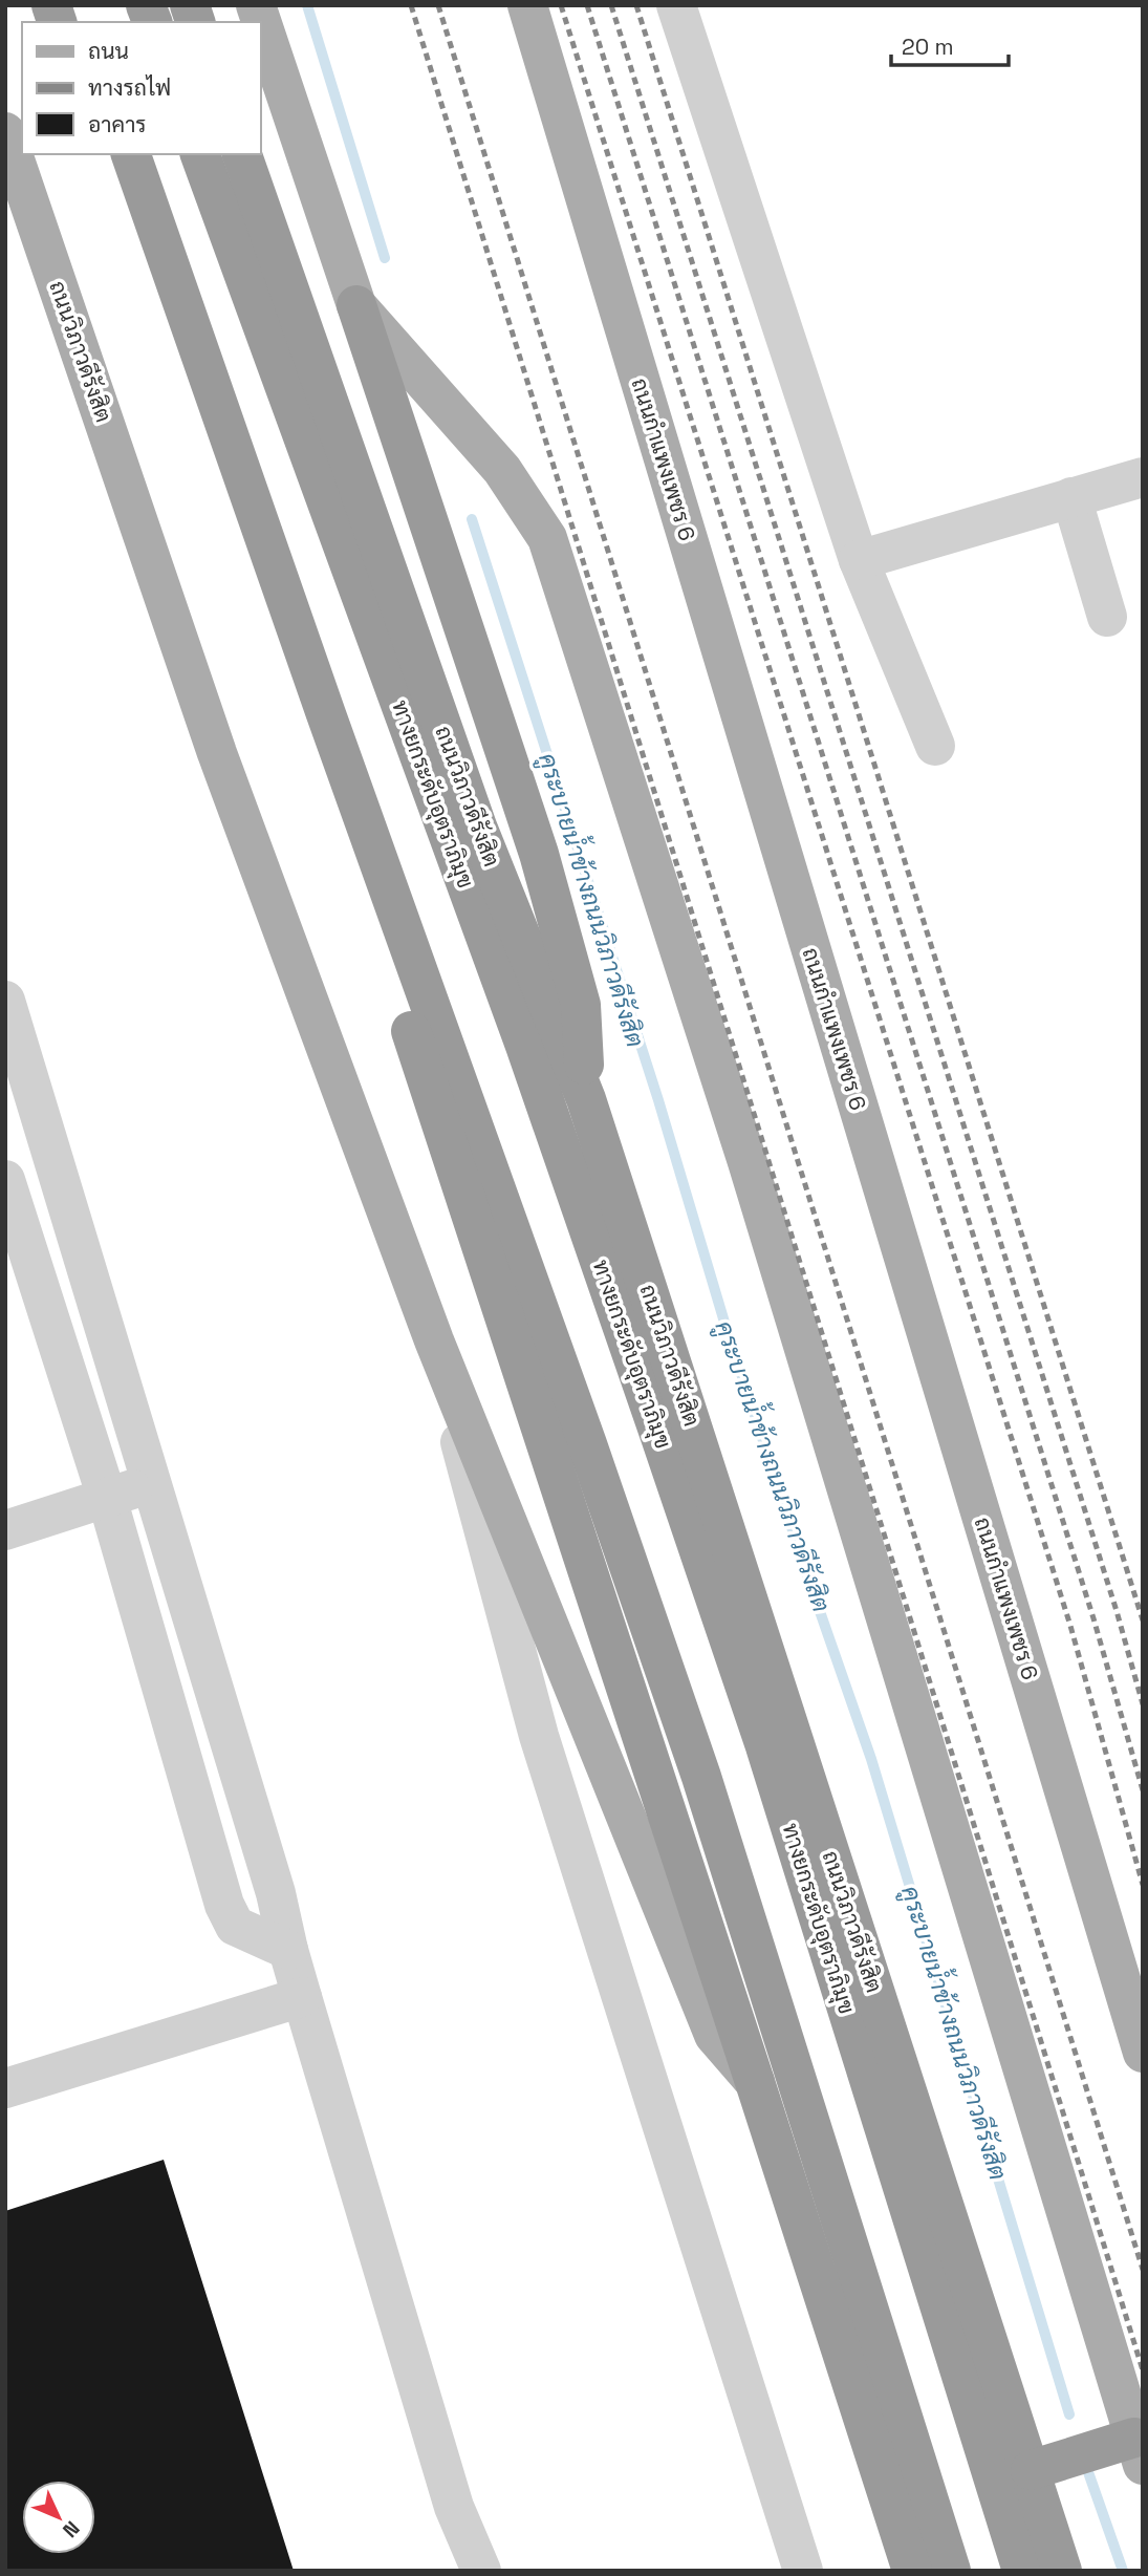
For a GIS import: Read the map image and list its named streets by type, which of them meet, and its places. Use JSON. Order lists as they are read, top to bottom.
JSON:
{
  "streets": {
    "highway": ["ถนนวิภาวดีรังสิต", "ทางยกระดับอุตราภิมุข"],
    "main road": ["ถนนกำแพงเพชร 6"]
  },
  "water": ["คูระบายน้ำข้างถนนวิภาวดีรังสิต"],
  "legend": ["ถนน", "ทางรถไฟ", "อาคาร"],
  "scale_bar": "20 m",
  "north": "bottom right"
}
